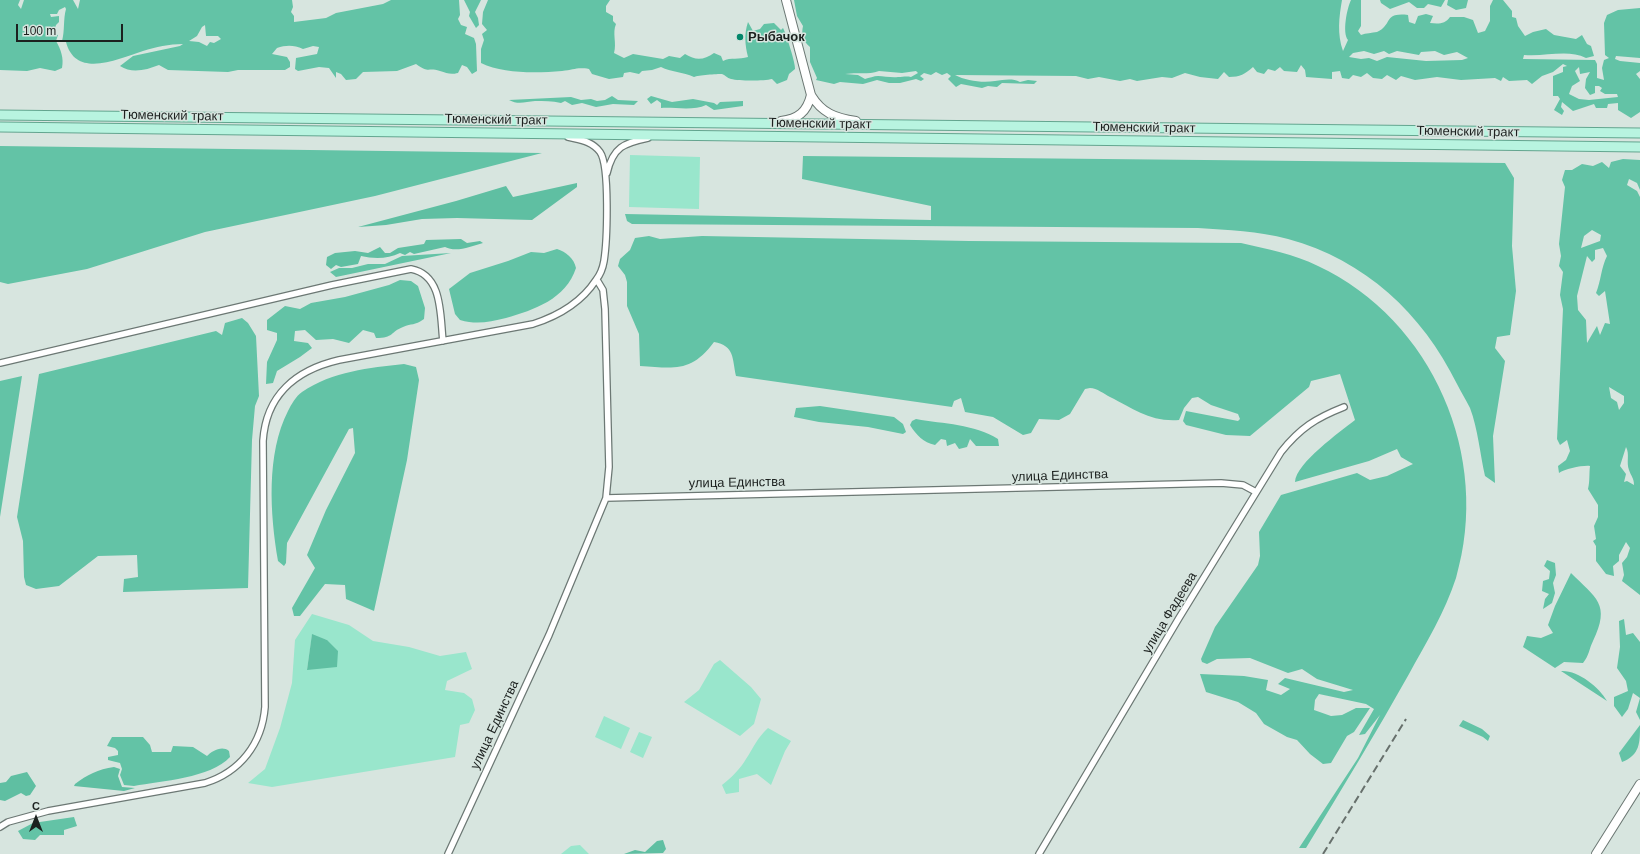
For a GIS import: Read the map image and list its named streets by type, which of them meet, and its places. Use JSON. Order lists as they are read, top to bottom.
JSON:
{
  "streets": {
    "main road": ["Тюменский тракт"],
    "street": ["улица Единства", "улица Фадеева"]
  },
  "crossings": [
    ["улица Единства", "улица Фадеева"]
  ],
  "places": ["Рыбачок"],
  "scale_bar": "100 m",
  "north": "top"
}
